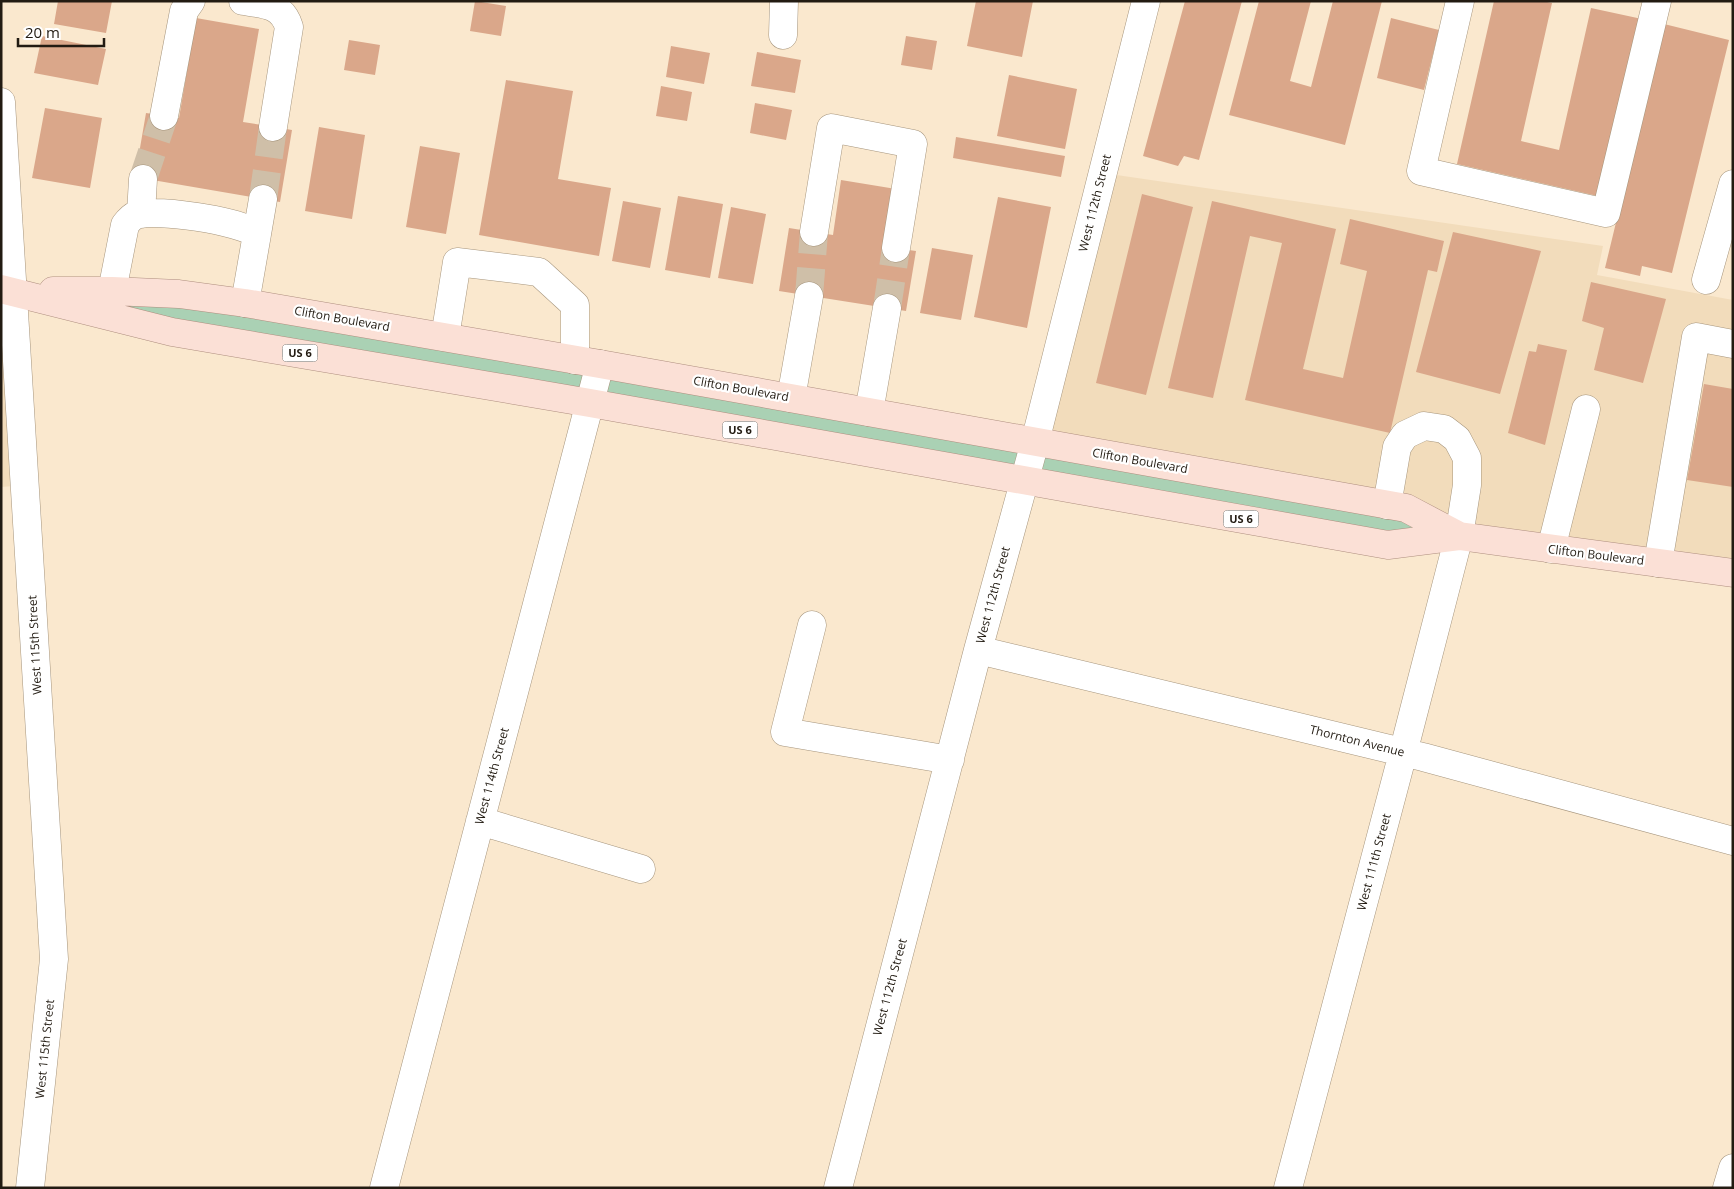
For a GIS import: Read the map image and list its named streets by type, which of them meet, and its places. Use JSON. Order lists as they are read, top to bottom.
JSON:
{
  "streets": {
    "main road": ["Clifton Boulevard", "US 6"],
    "street": [
      "West 112th Street",
      "West 115th Street",
      "Thornton Avenue",
      "West 114th Street",
      "West 111th Street"
    ]
  },
  "crossings": [
    ["West 112th Street", "Clifton Boulevard"],
    ["West 112th Street", "Thornton Avenue"],
    ["Clifton Boulevard", "West 115th Street"],
    ["Clifton Boulevard", "West 114th Street"],
    ["Clifton Boulevard", "West 111th Street"],
    ["Thornton Avenue", "West 111th Street"]
  ],
  "scale_bar": "20 m"
}
